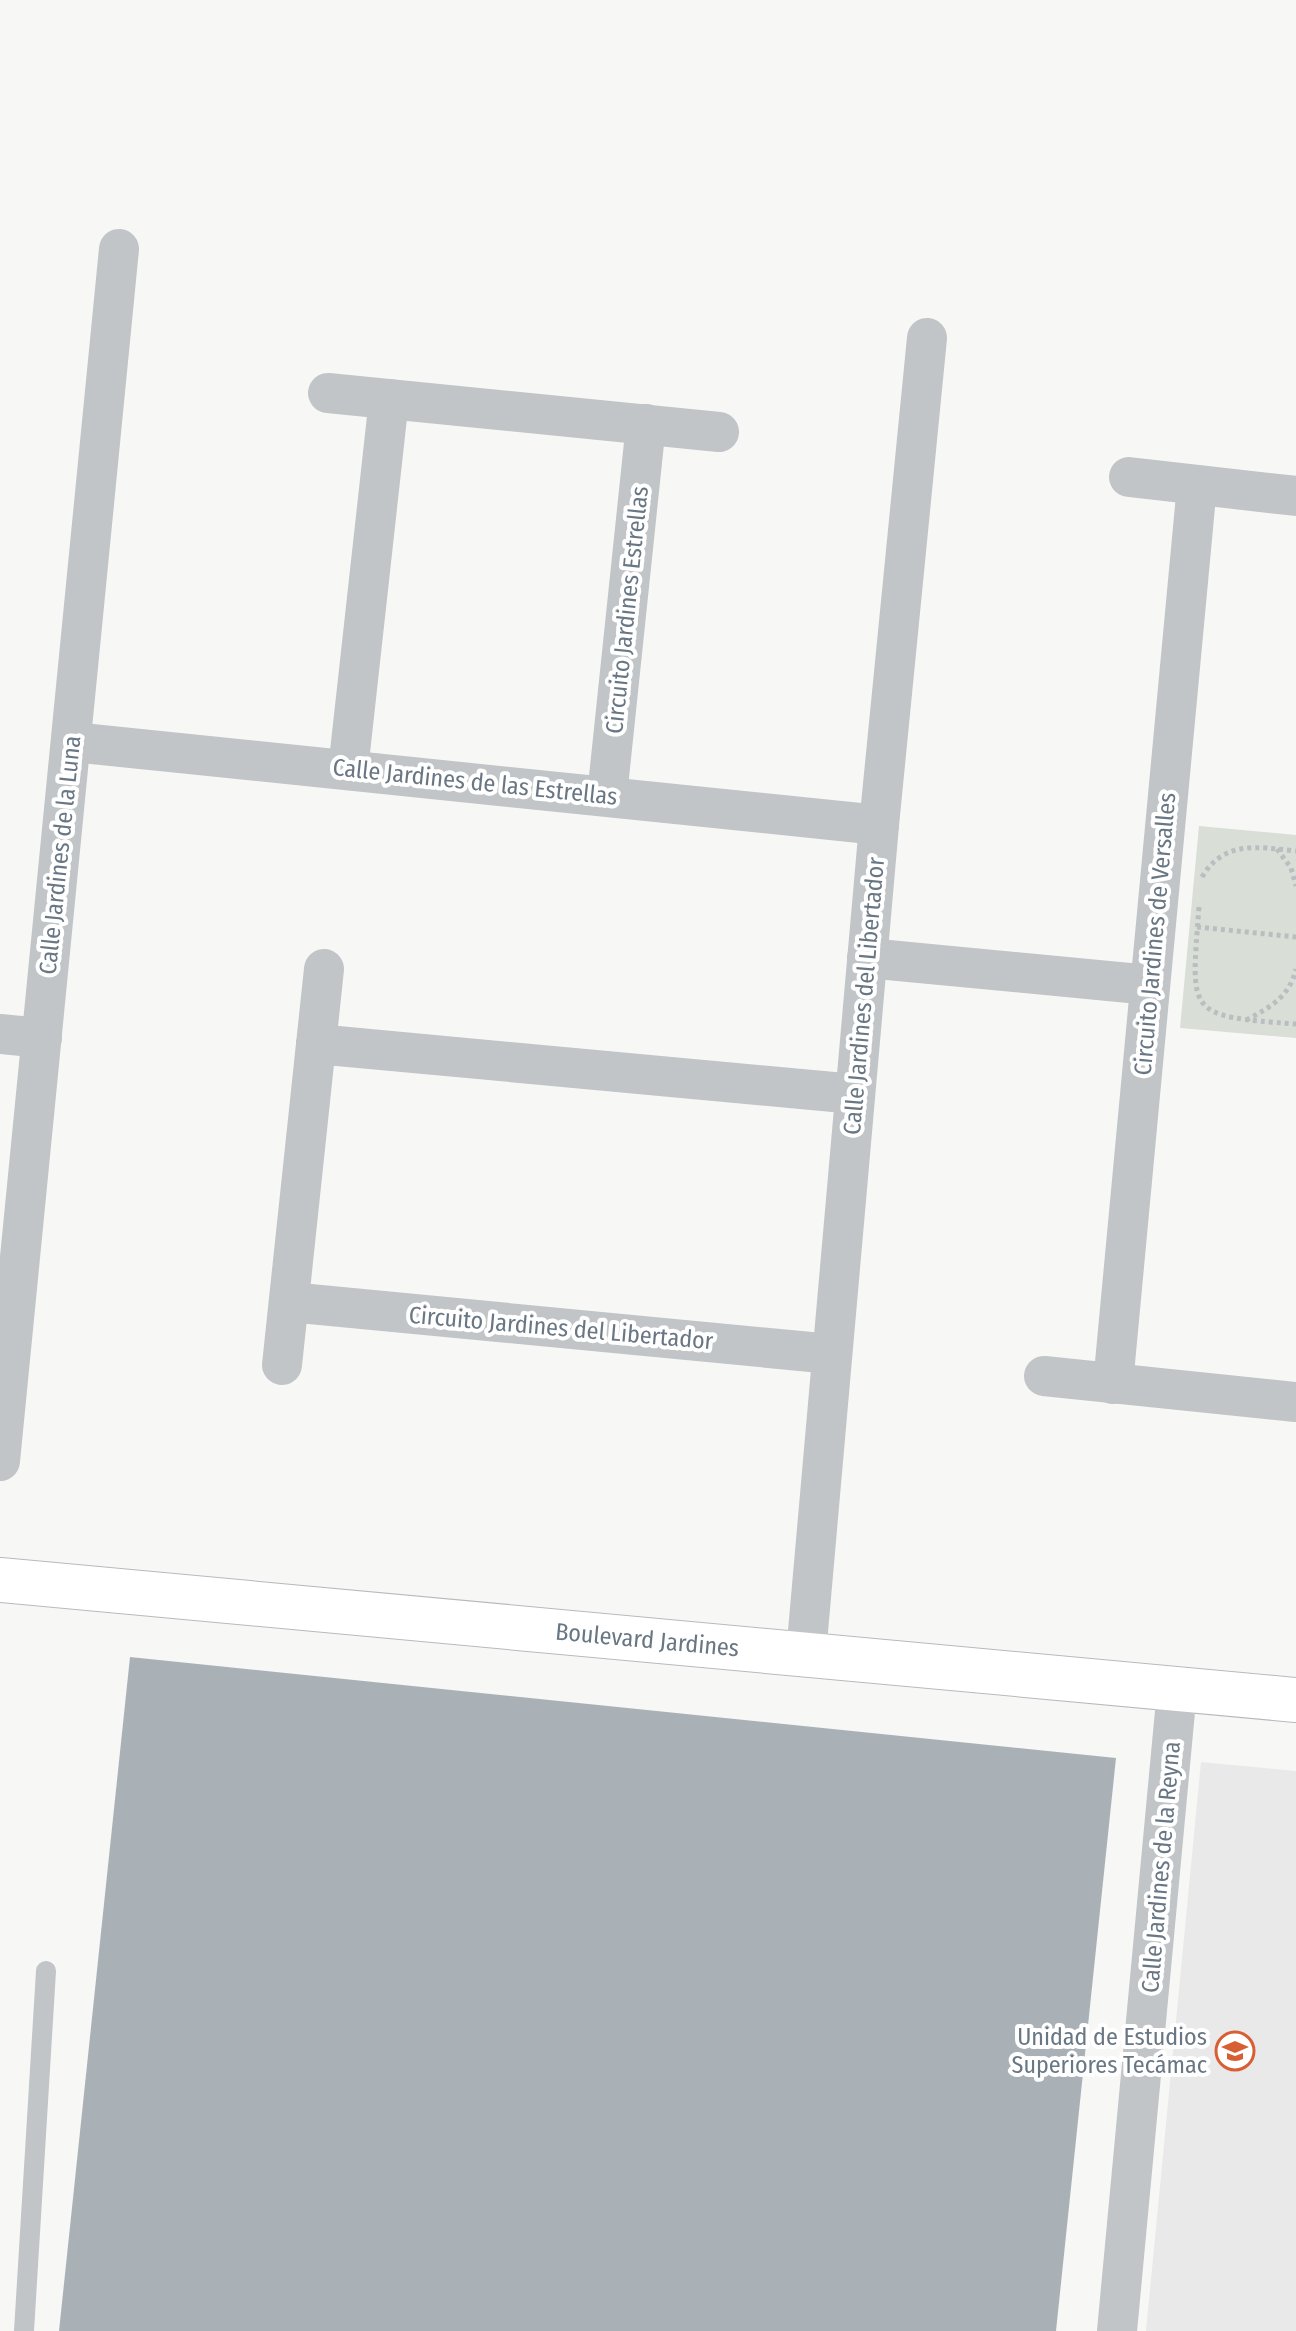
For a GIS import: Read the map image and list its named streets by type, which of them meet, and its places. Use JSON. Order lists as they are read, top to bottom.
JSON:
{
  "streets": {
    "street": [
      "Circuito Jardines Estrellas",
      "Calle Jardines de las Estrellas",
      "Calle Jardines de la Luna",
      "Circuito Jardines de Versalles",
      "Calle Jardines del Libertador",
      "Circuito Jardines del Libertador",
      "Boulevard Jardines",
      "Calle Jardines de la Reyna"
    ]
  },
  "crossings": [
    ["Circuito Jardines Estrellas", "Calle Jardines de las Estrellas"],
    ["Calle Jardines de las Estrellas", "Calle Jardines de la Luna"],
    ["Calle Jardines de las Estrellas", "Calle Jardines del Libertador"],
    ["Calle Jardines del Libertador", "Circuito Jardines del Libertador"],
    ["Calle Jardines del Libertador", "Boulevard Jardines"],
    ["Boulevard Jardines", "Calle Jardines de la Reyna"]
  ],
  "places": {
    "school or university": ["Unidad de Estudios Superiores Tecámac"]
  }
}
